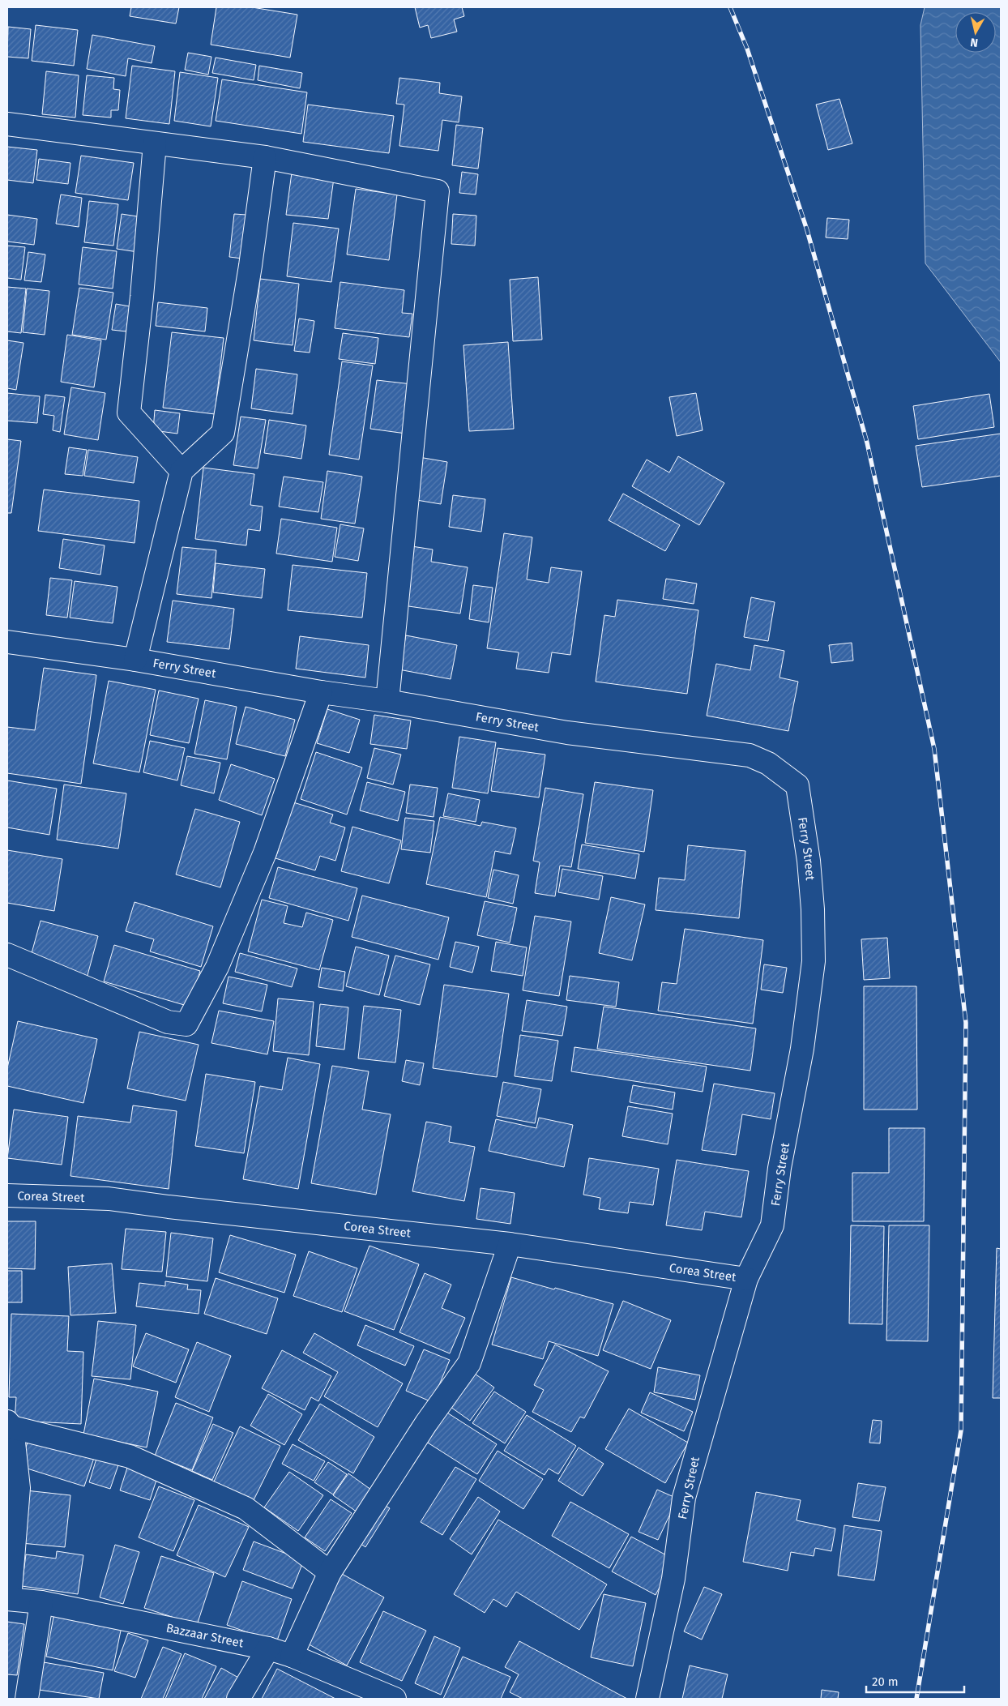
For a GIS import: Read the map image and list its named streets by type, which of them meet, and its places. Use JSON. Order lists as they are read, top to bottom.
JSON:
{
  "streets": {
    "street": ["Ferry Street", "Corea Street", "Bazzaar Street"]
  },
  "crossings": [
    ["Ferry Street", "Corea Street"]
  ],
  "scale_bar": "20 m",
  "north": "bottom"
}
